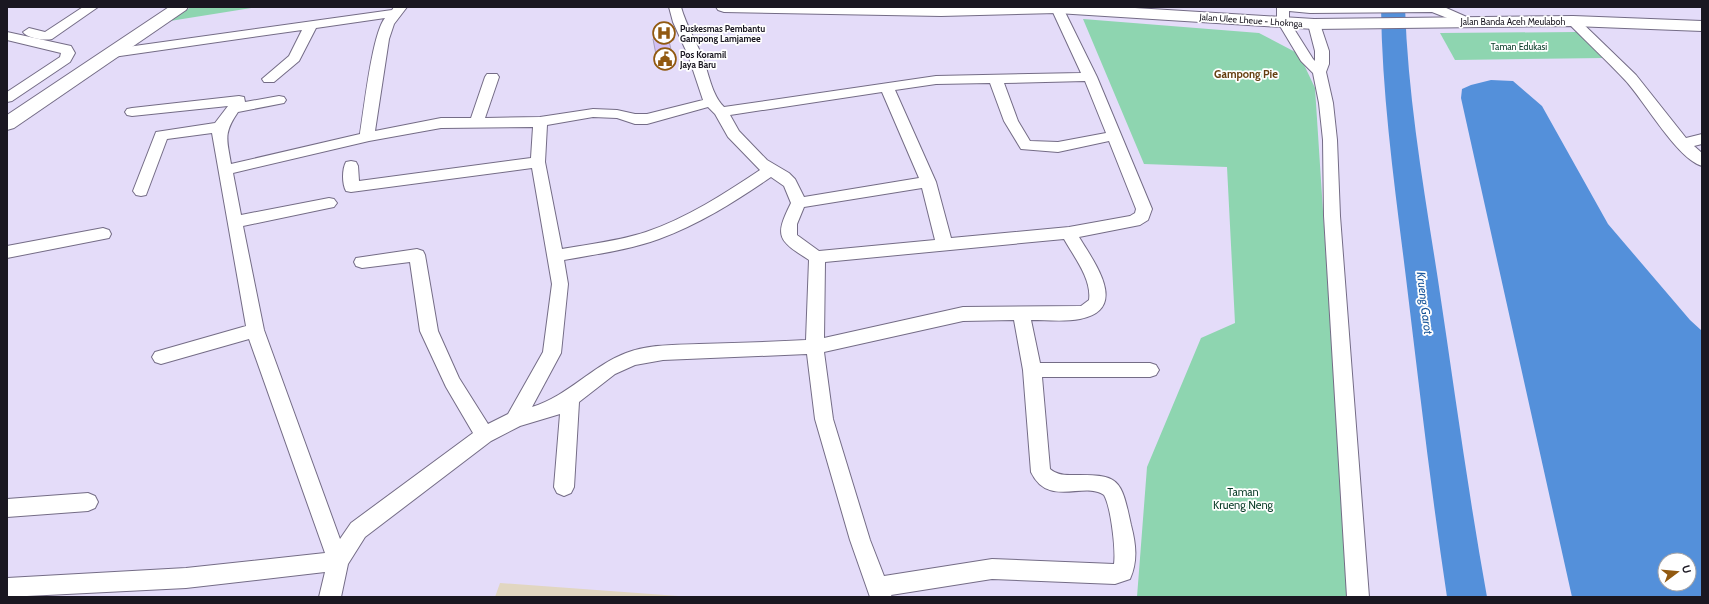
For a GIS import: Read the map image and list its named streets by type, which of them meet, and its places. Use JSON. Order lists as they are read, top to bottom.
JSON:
{
  "streets": {
    "main road": ["Jalan Ulee Lheue - Lhoknga", "Jalan Banda Aceh Meulaboh"]
  },
  "crossings": [
    ["Jalan Ulee Lheue - Lhoknga", "Jalan Banda Aceh Meulaboh"]
  ],
  "districts": ["Gampong Pie"],
  "water": ["Krueng Garot"],
  "parks": ["Taman Edukasi", "Taman Krueng Neng"],
  "places": {
    "hospital": ["Puskesmas Pembantu Gampong Lamjamee"],
    "public building": ["Pos Koramil Jaya Baru"]
  },
  "north": "right"
}
